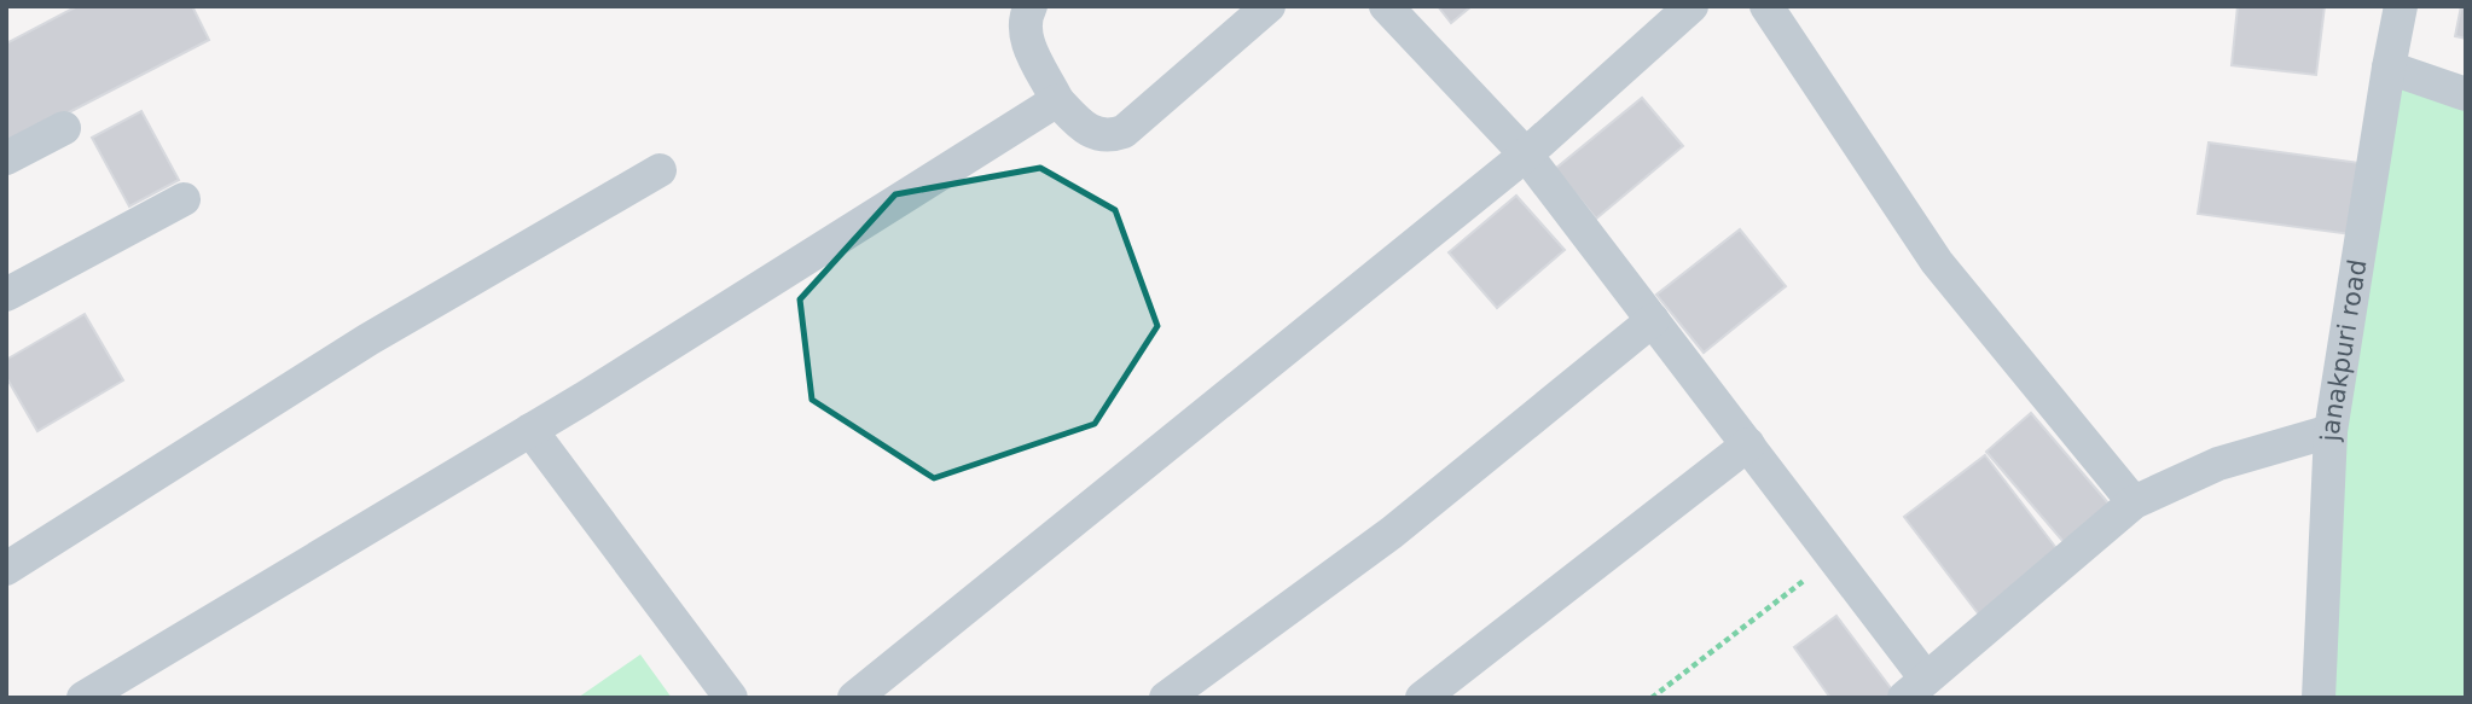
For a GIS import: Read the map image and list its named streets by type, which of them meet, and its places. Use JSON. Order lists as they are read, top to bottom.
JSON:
{
  "streets": {
    "street": ["janakpuri road"]
  }
}
